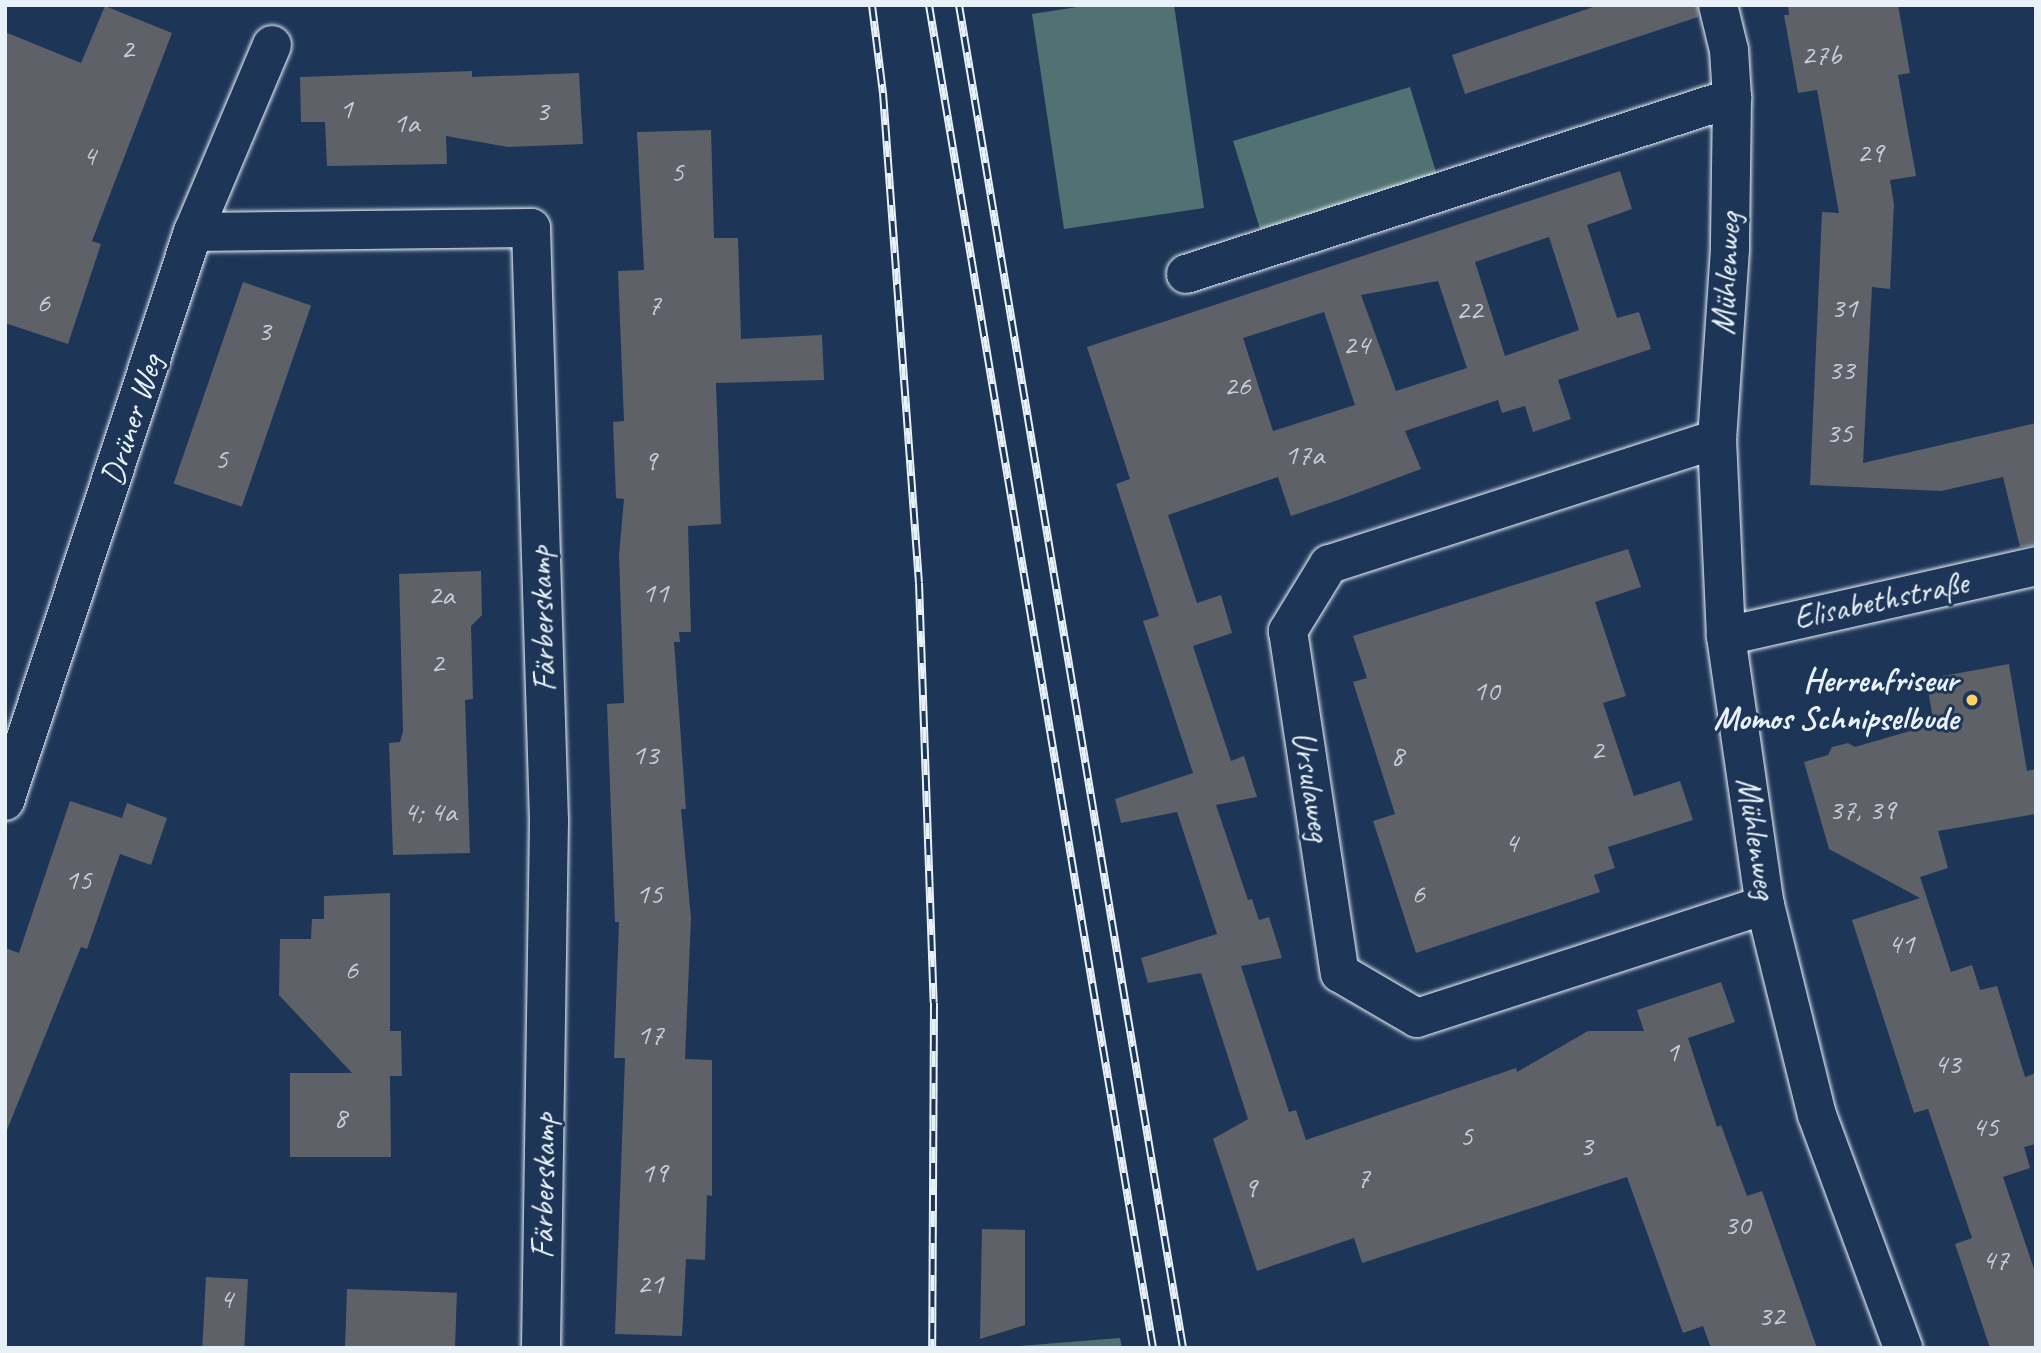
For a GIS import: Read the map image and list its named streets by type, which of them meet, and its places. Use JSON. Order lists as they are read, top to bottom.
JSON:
{
  "streets": {
    "street": [
      "Mühlenweg",
      "Drüner Weg",
      "Elisabethstraße",
      "Färberskamp",
      "Ursulaweg"
    ]
  },
  "crossings": [
    ["Mühlenweg", "Elisabethstraße"],
    ["Mühlenweg", "Ursulaweg"],
    ["Drüner Weg", "Färberskamp"]
  ],
  "places": ["Herrenfriseur Momos Schnipselbude"],
  "house_numbers": [
    "2",
    "27b",
    "1",
    "3",
    "1a",
    "29",
    "4",
    "5",
    "6",
    "7",
    "31",
    "22",
    "3",
    "24",
    "33",
    "26",
    "35",
    "17a",
    "5",
    "9",
    "11",
    "2a",
    "2",
    "10",
    "2",
    "13",
    "8",
    "37, 39",
    "4; 4a",
    "4",
    "15",
    "15",
    "6",
    "41",
    "6",
    "17",
    "1",
    "43",
    "8",
    "45",
    "5",
    "3",
    "19",
    "7",
    "9",
    "30",
    "47",
    "21",
    "4",
    "32"
  ]
}
